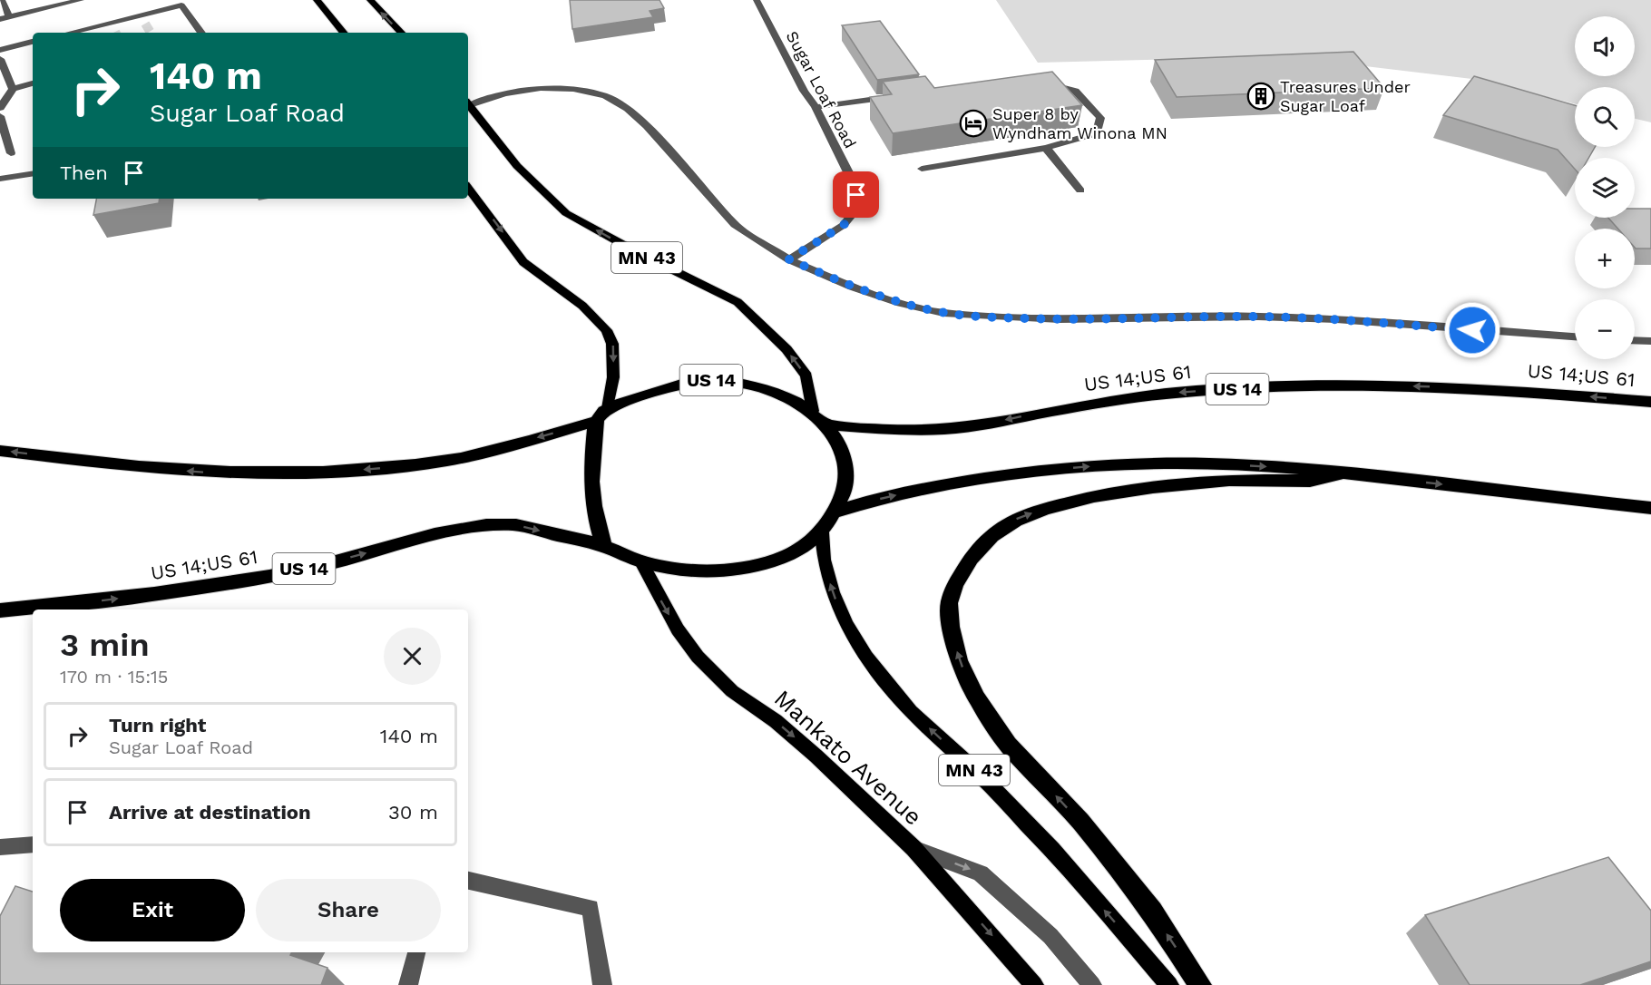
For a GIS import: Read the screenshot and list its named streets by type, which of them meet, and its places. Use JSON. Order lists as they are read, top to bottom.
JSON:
{
  "streets": {
    "highway": ["US 14;US 61", "US 14"],
    "main road": ["MN 43", "Mankato Avenue"],
    "street": ["Sugar Loaf Road"]
  },
  "crossings": [
    ["MN 43", "US 14;US 61"],
    ["US 14;US 61", "Mankato Avenue"]
  ],
  "places": {
    "building": ["Treasures Under Sugar Loaf"],
    "hotel": ["Super 8 by Wyndham Winona MN"]
  },
  "page": {
    "map_buttons": ["+", "−"],
    "turn": ["140 m", "Sugar Loaf Road"],
    "then": "Then",
    "heading": ["3 min", "170 m · 15:15"],
    "list": [
      {
        "name": "Turn right",
        "note": "Sugar Loaf Road",
        "value": "140 m"
      },
      {
        "name": "Arrive at destination",
        "value": "30 m"
      }
    ],
    "buttons": ["Exit", "Share"]
  }
}
